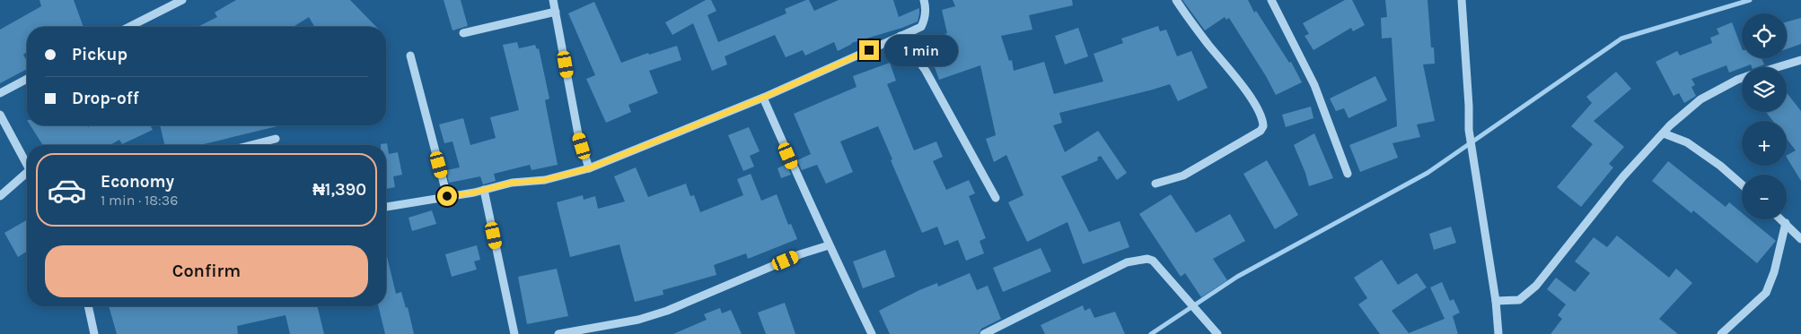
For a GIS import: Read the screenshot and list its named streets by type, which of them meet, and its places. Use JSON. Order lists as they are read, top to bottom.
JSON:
{
  "page": {
    "map_buttons": ["+", "−"],
    "banner": ["Pickup", "Drop-off"],
    "bubble": "1 min",
    "list": [
      {
        "name": "Economy",
        "note": "1 min · 18:36",
        "value": "₦1,390"
      }
    ],
    "buttons": "Confirm"
  }
}
